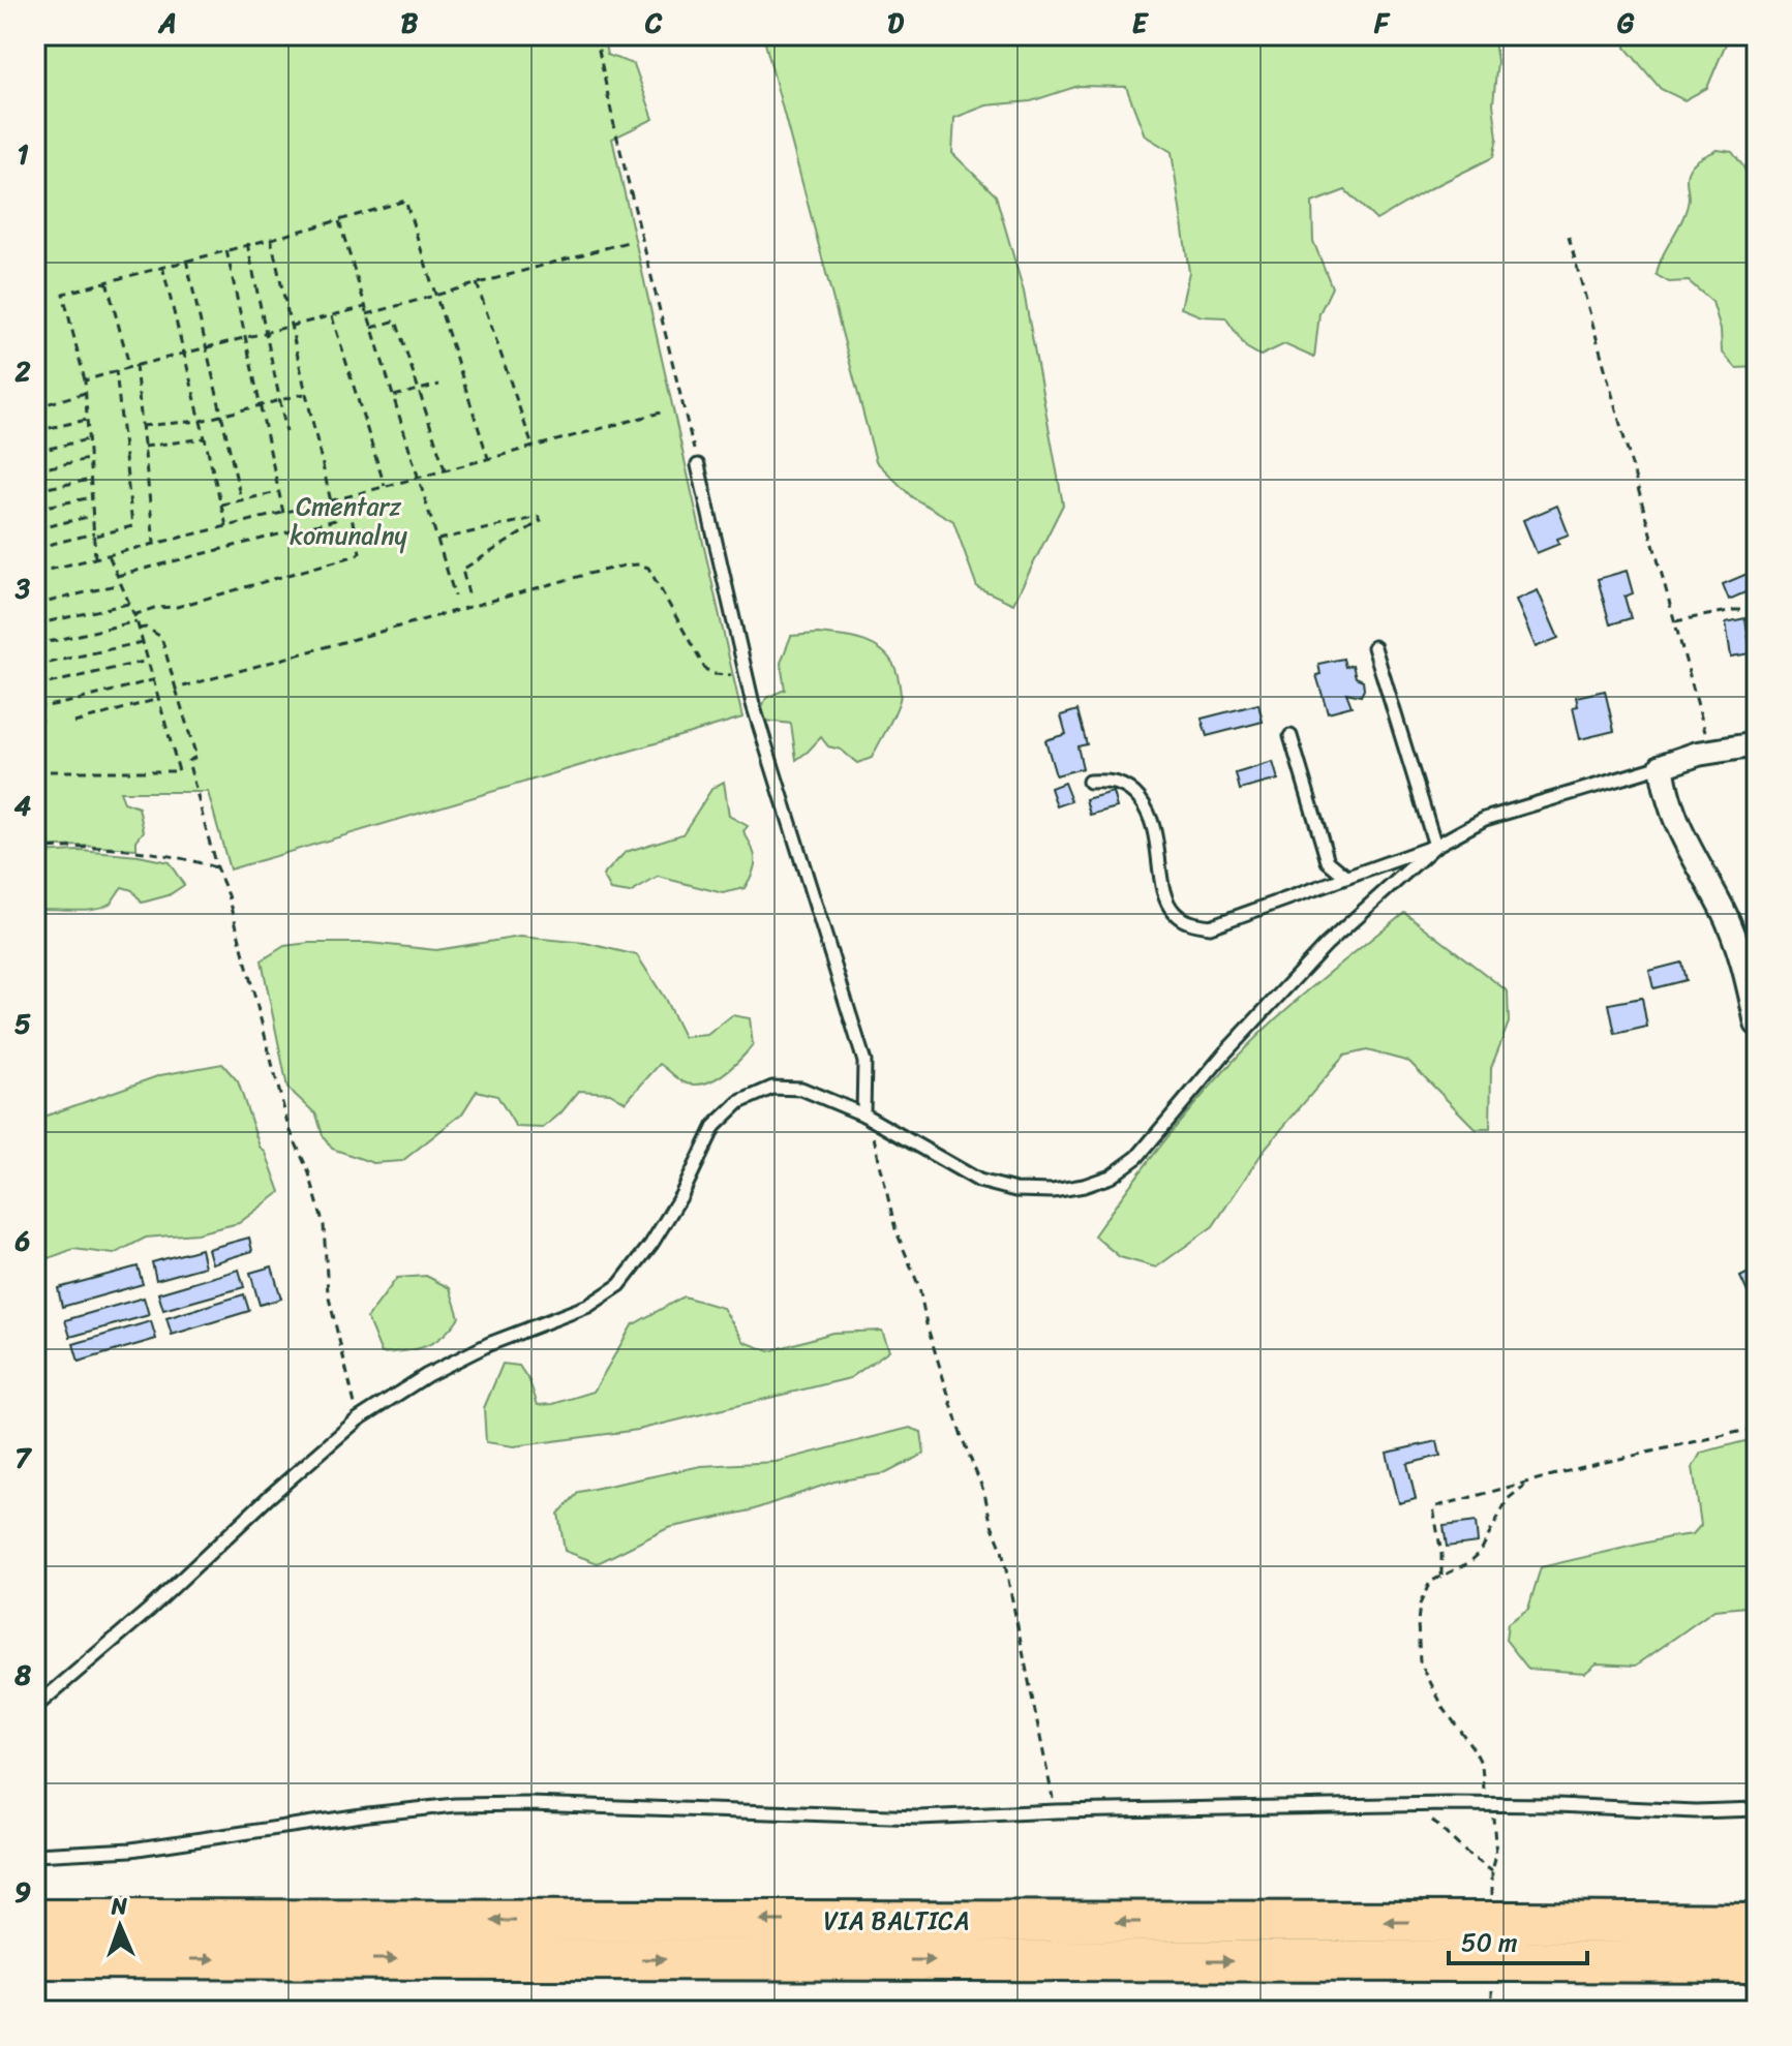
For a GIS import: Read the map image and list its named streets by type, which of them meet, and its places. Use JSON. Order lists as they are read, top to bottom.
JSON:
{
  "streets": {
    "highway": ["VIA BALTICA"]
  },
  "parks": ["Cmentarz komunalny"],
  "scale_bar": "50 m",
  "north": "top",
  "grid": {
    "columns": [
      "A",
      "B",
      "C",
      "D",
      "E",
      "F",
      "G"
    ],
    "rows": [
      "1",
      "2",
      "3",
      "4",
      "5",
      "6",
      "7",
      "8",
      "9"
    ]
  }
}
